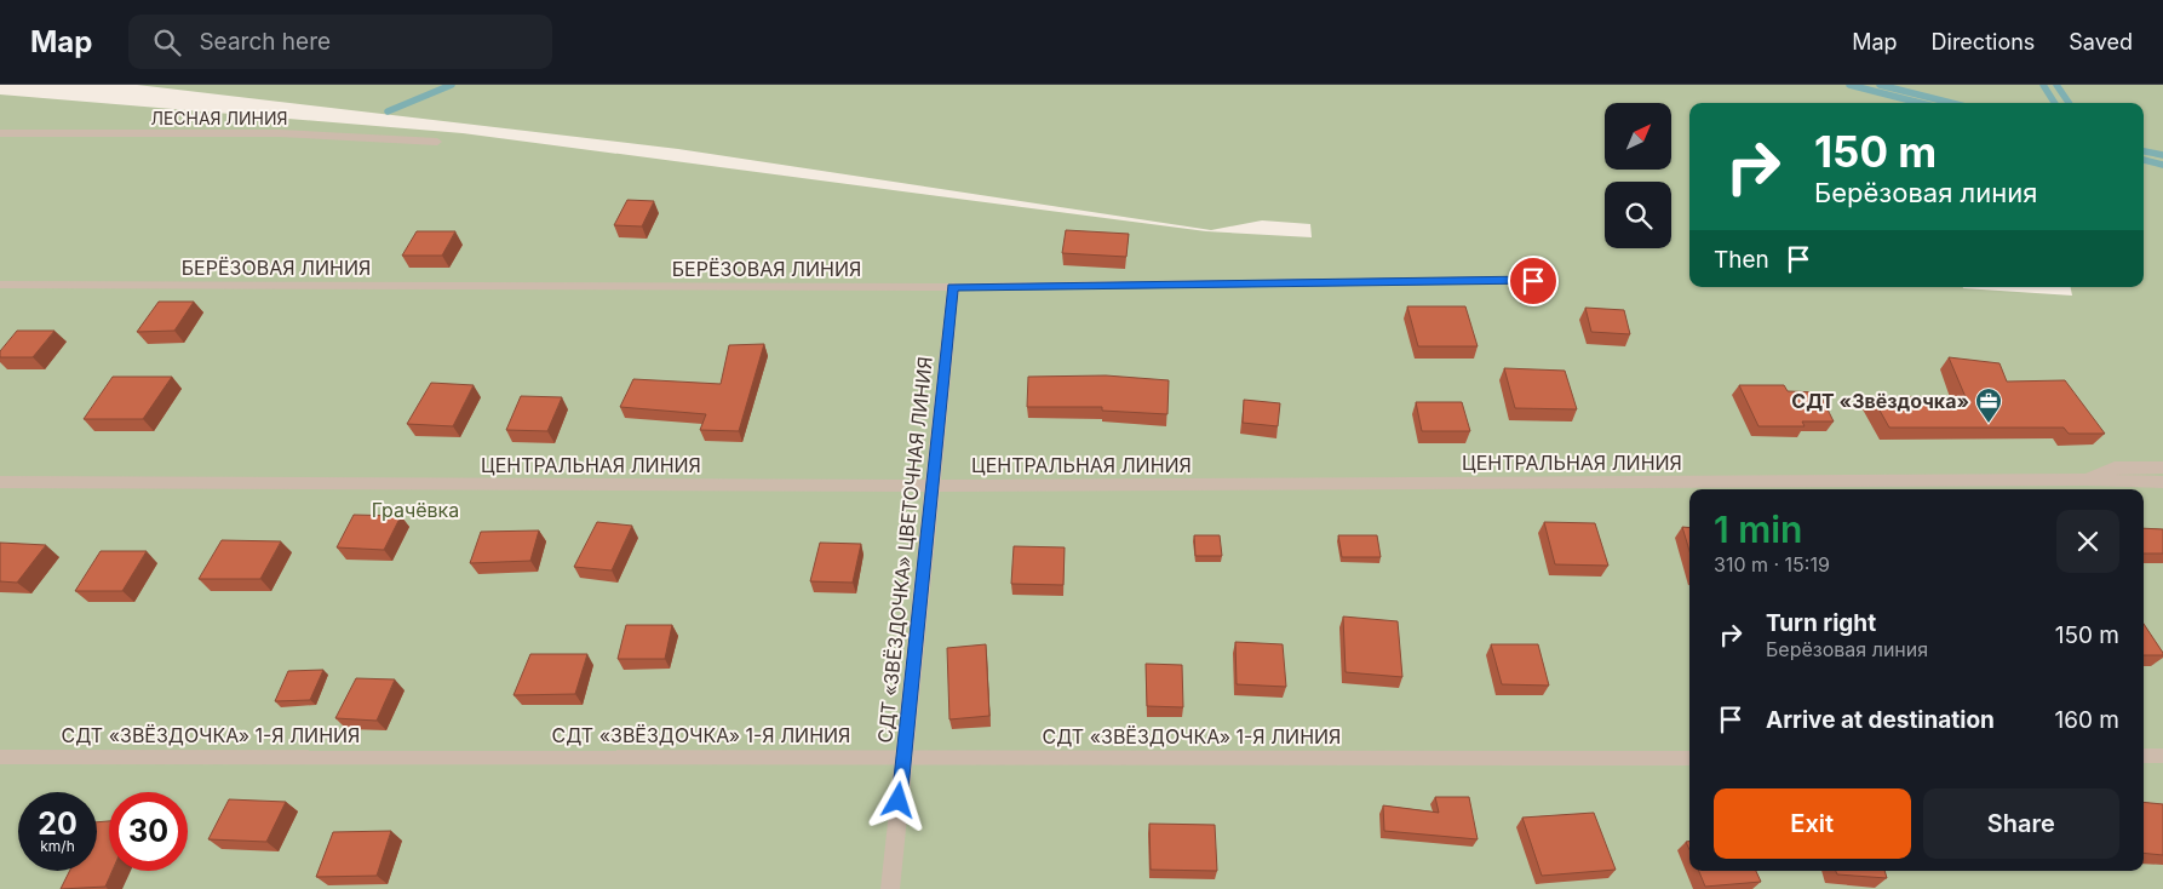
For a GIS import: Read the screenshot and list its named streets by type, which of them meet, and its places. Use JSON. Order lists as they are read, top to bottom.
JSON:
{
  "streets": {
    "street": ["ЦЕНТРАЛЬНАЯ ЛИНИЯ", "СДТ «ЗВЁЗДОЧКА» ЦВЕТОЧНАЯ ЛИНИЯ"],
    "lane": ["ЛЕСНАЯ ЛИНИЯ", "БЕРЁЗОВАЯ ЛИНИЯ", "СДТ «ЗВЁЗДОЧКА» 1-Я ЛИНИЯ"]
  },
  "crossings": [
    ["БЕРЁЗОВАЯ ЛИНИЯ", "СДТ «ЗВЁЗДОЧКА» ЦВЕТОЧНАЯ ЛИНИЯ"],
    ["ЦЕНТРАЛЬНАЯ ЛИНИЯ", "СДТ «ЗВЁЗДОЧКА» ЦВЕТОЧНАЯ ЛИНИЯ"],
    ["СДТ «ЗВЁЗДОЧКА» ЦВЕТОЧНАЯ ЛИНИЯ", "СДТ «ЗВЁЗДОЧКА» 1-Я ЛИНИЯ"]
  ],
  "parks": ["Грачёвка"],
  "places": {
    "office": ["СДТ «Звёздочка»"]
  },
  "north": "top right",
  "page": {
    "header": "Map",
    "search": "Search here",
    "nav": ["Map", "Directions", "Saved"],
    "turn": ["150 m", "Берёзовая линия"],
    "then": "Then",
    "heading": ["1 min", "310 m · 15:19"],
    "list": [
      {
        "name": "Turn right",
        "note": "Берёзовая линия",
        "value": "150 m"
      },
      {
        "name": "Arrive at destination",
        "value": "160 m"
      }
    ],
    "buttons": ["Exit", "Share"],
    "speed": "20 km/h",
    "limit": "30"
  }
}
